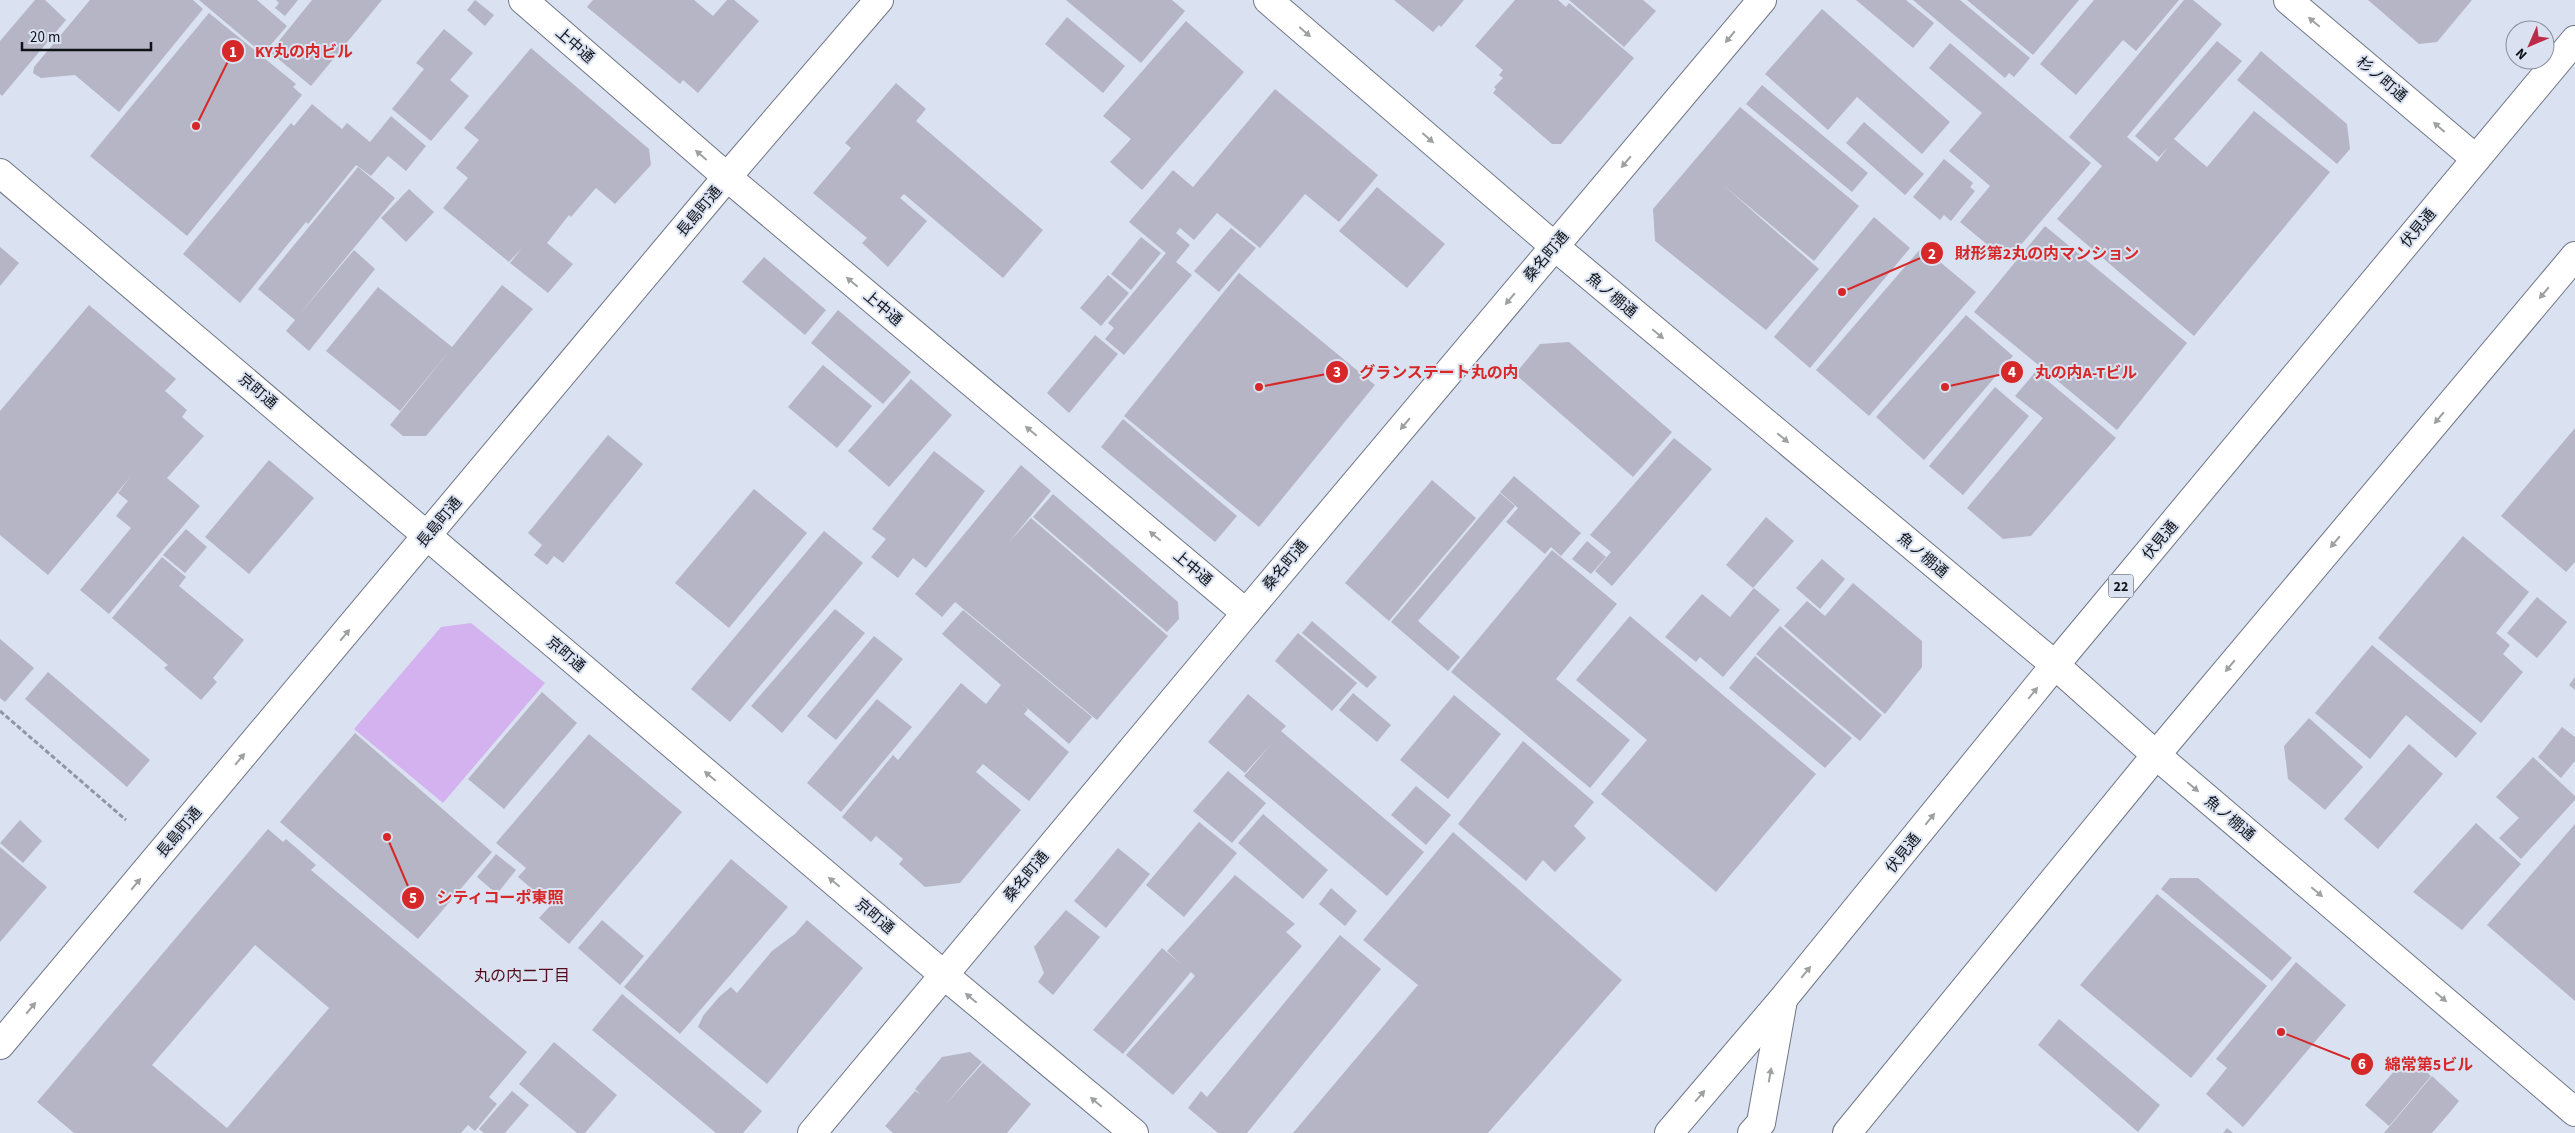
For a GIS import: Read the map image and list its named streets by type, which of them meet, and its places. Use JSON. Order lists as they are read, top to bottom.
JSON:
{
  "streets": {
    "main road": [
      "上中通",
      "杉ノ町通",
      "長島町通",
      "伏見通",
      "桑名町通",
      "魚ノ棚通",
      "京町通",
      "22"
    ]
  },
  "crossings": [
    ["上中通", "長島町通"],
    ["上中通", "桑名町通"],
    ["杉ノ町通", "伏見通"],
    ["長島町通", "京町通"],
    ["伏見通", "魚ノ棚通"],
    ["桑名町通", "魚ノ棚通"],
    ["桑名町通", "京町通"]
  ],
  "one_way": [
    "上中通",
    "杉ノ町通",
    "長島町通",
    "桑名町通",
    "魚ノ棚通",
    "京町通"
  ],
  "districts": ["丸の内二丁目"],
  "places": [
    "KY丸の内ビル",
    "財形第2丸の内マンション",
    "グランステート丸の内",
    "丸の内A-Tビル",
    "シティコーポ東照",
    "綿常第5ビル"
  ],
  "scale_bar": "20 m",
  "north": "bottom left"
}
